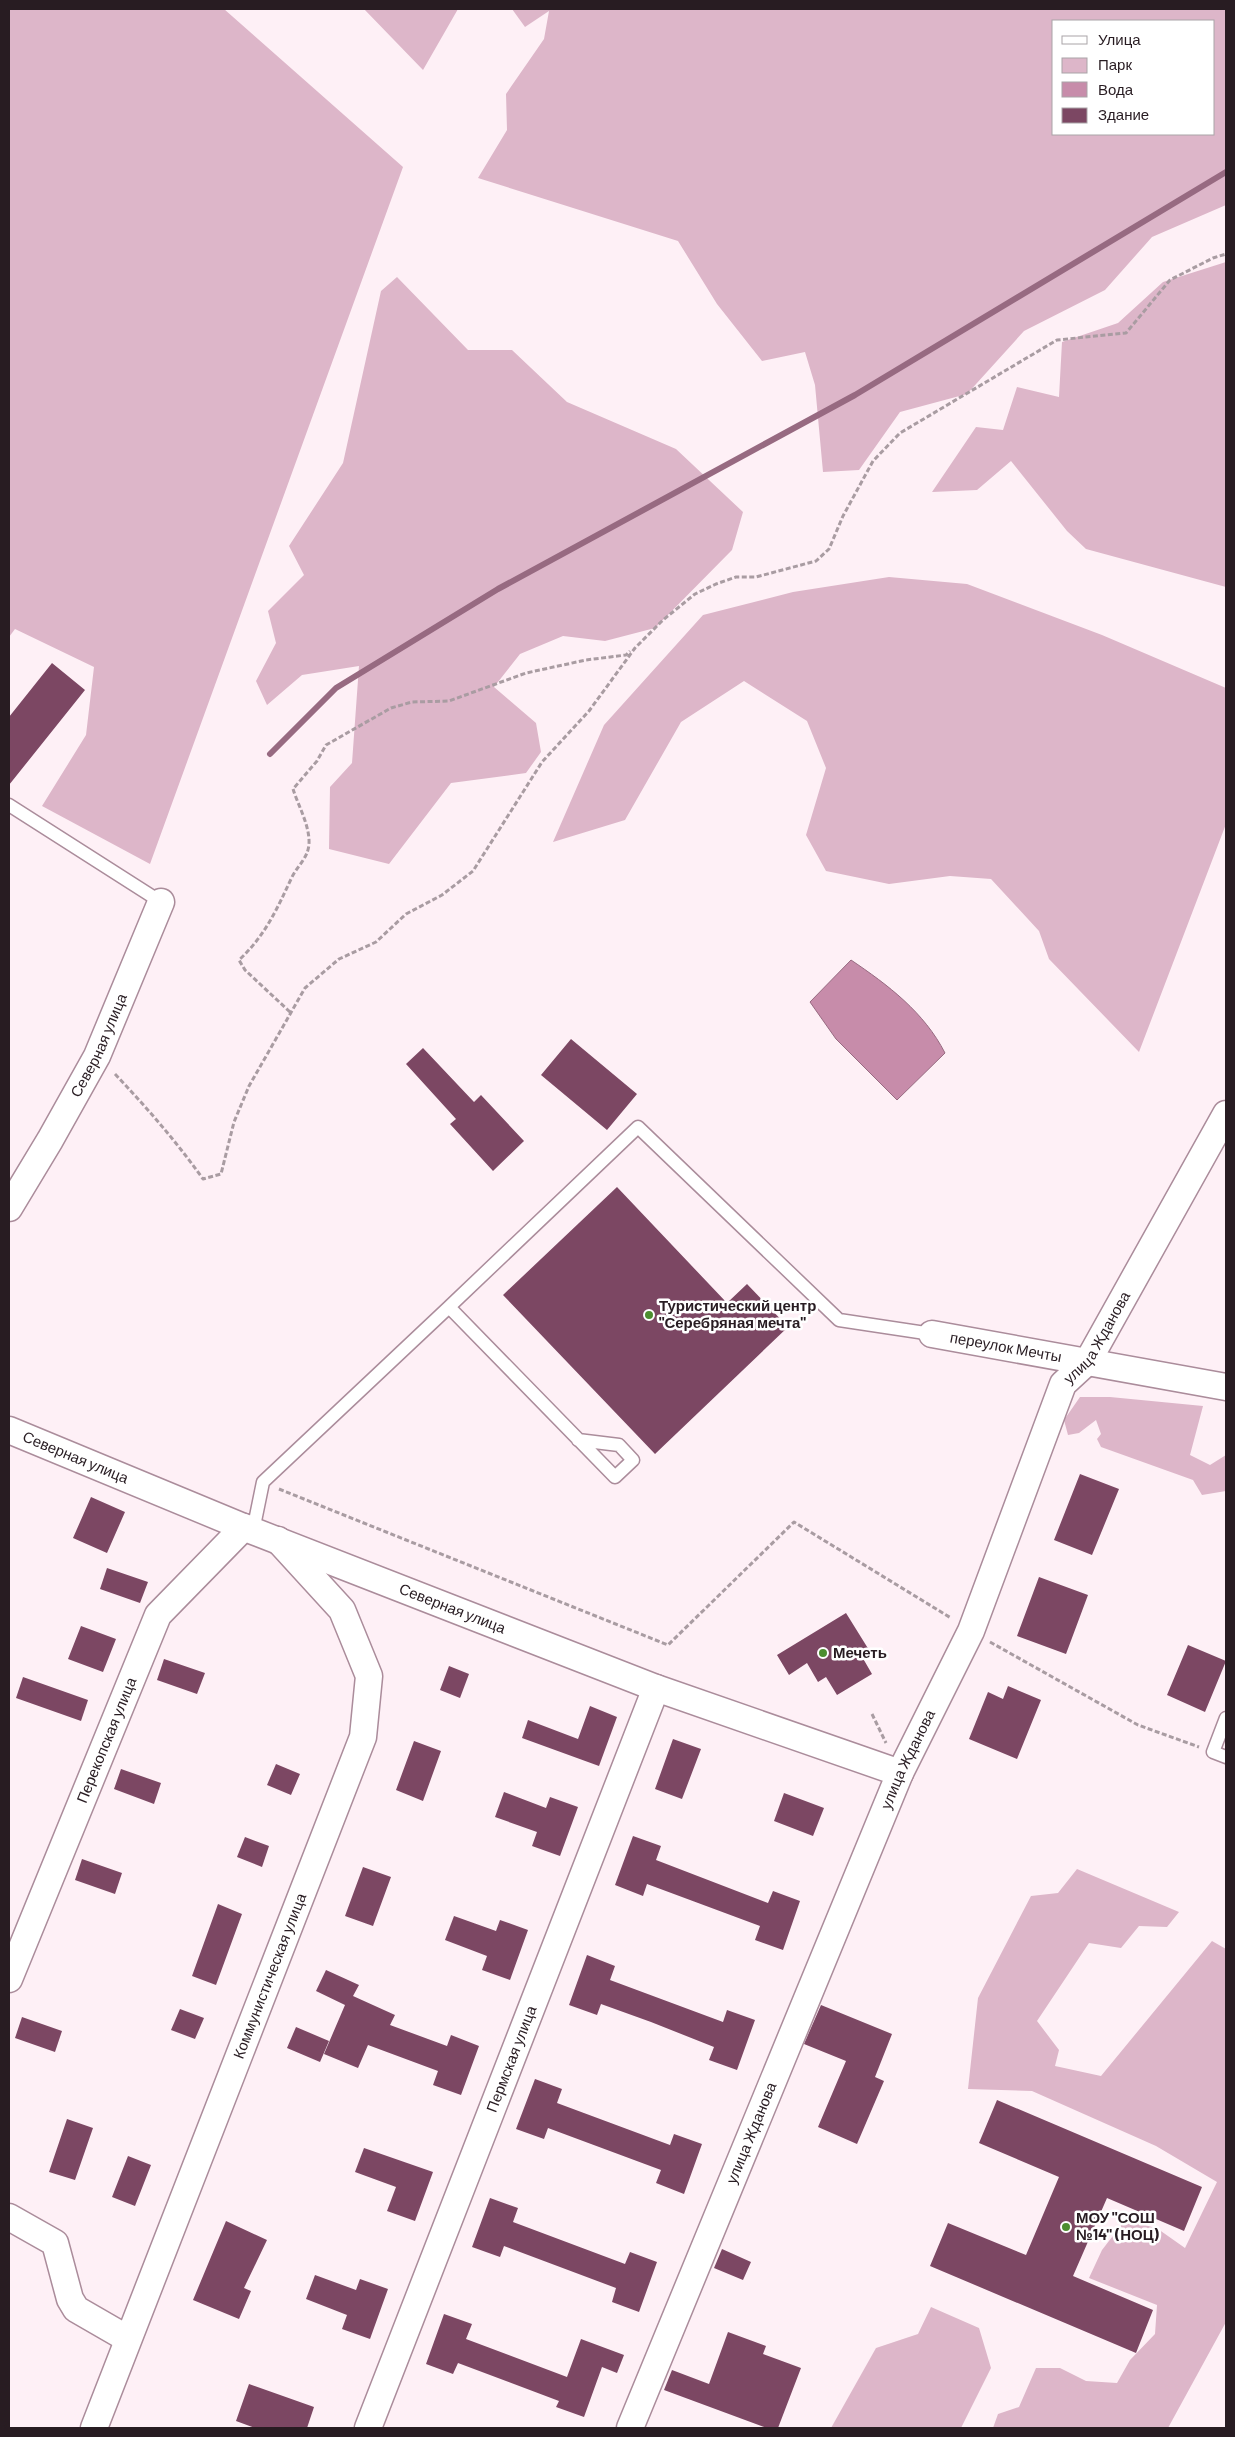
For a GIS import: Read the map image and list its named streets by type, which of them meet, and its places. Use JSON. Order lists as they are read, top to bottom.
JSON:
{
  "streets": {
    "street": [
      "Северная улица",
      "улица Жданова",
      "переулок Мечты",
      "Перекопская улица",
      "Коммунистическая улица",
      "Пермская улица"
    ]
  },
  "crossings": [
    ["Северная улица", "улица Жданова"],
    ["Северная улица", "Перекопская улица"],
    ["Северная улица", "Коммунистическая улица"],
    ["Северная улица", "Пермская улица"],
    ["улица Жданова", "переулок Мечты"]
  ],
  "places": ["Туристический центр \"Серебряная мечта\"", "Мечеть", "МОУ \"СОШ №14\" (НОЦ)"],
  "legend": [
    "Улица",
    "Парк",
    "Вода",
    "Здание"
  ]
}
